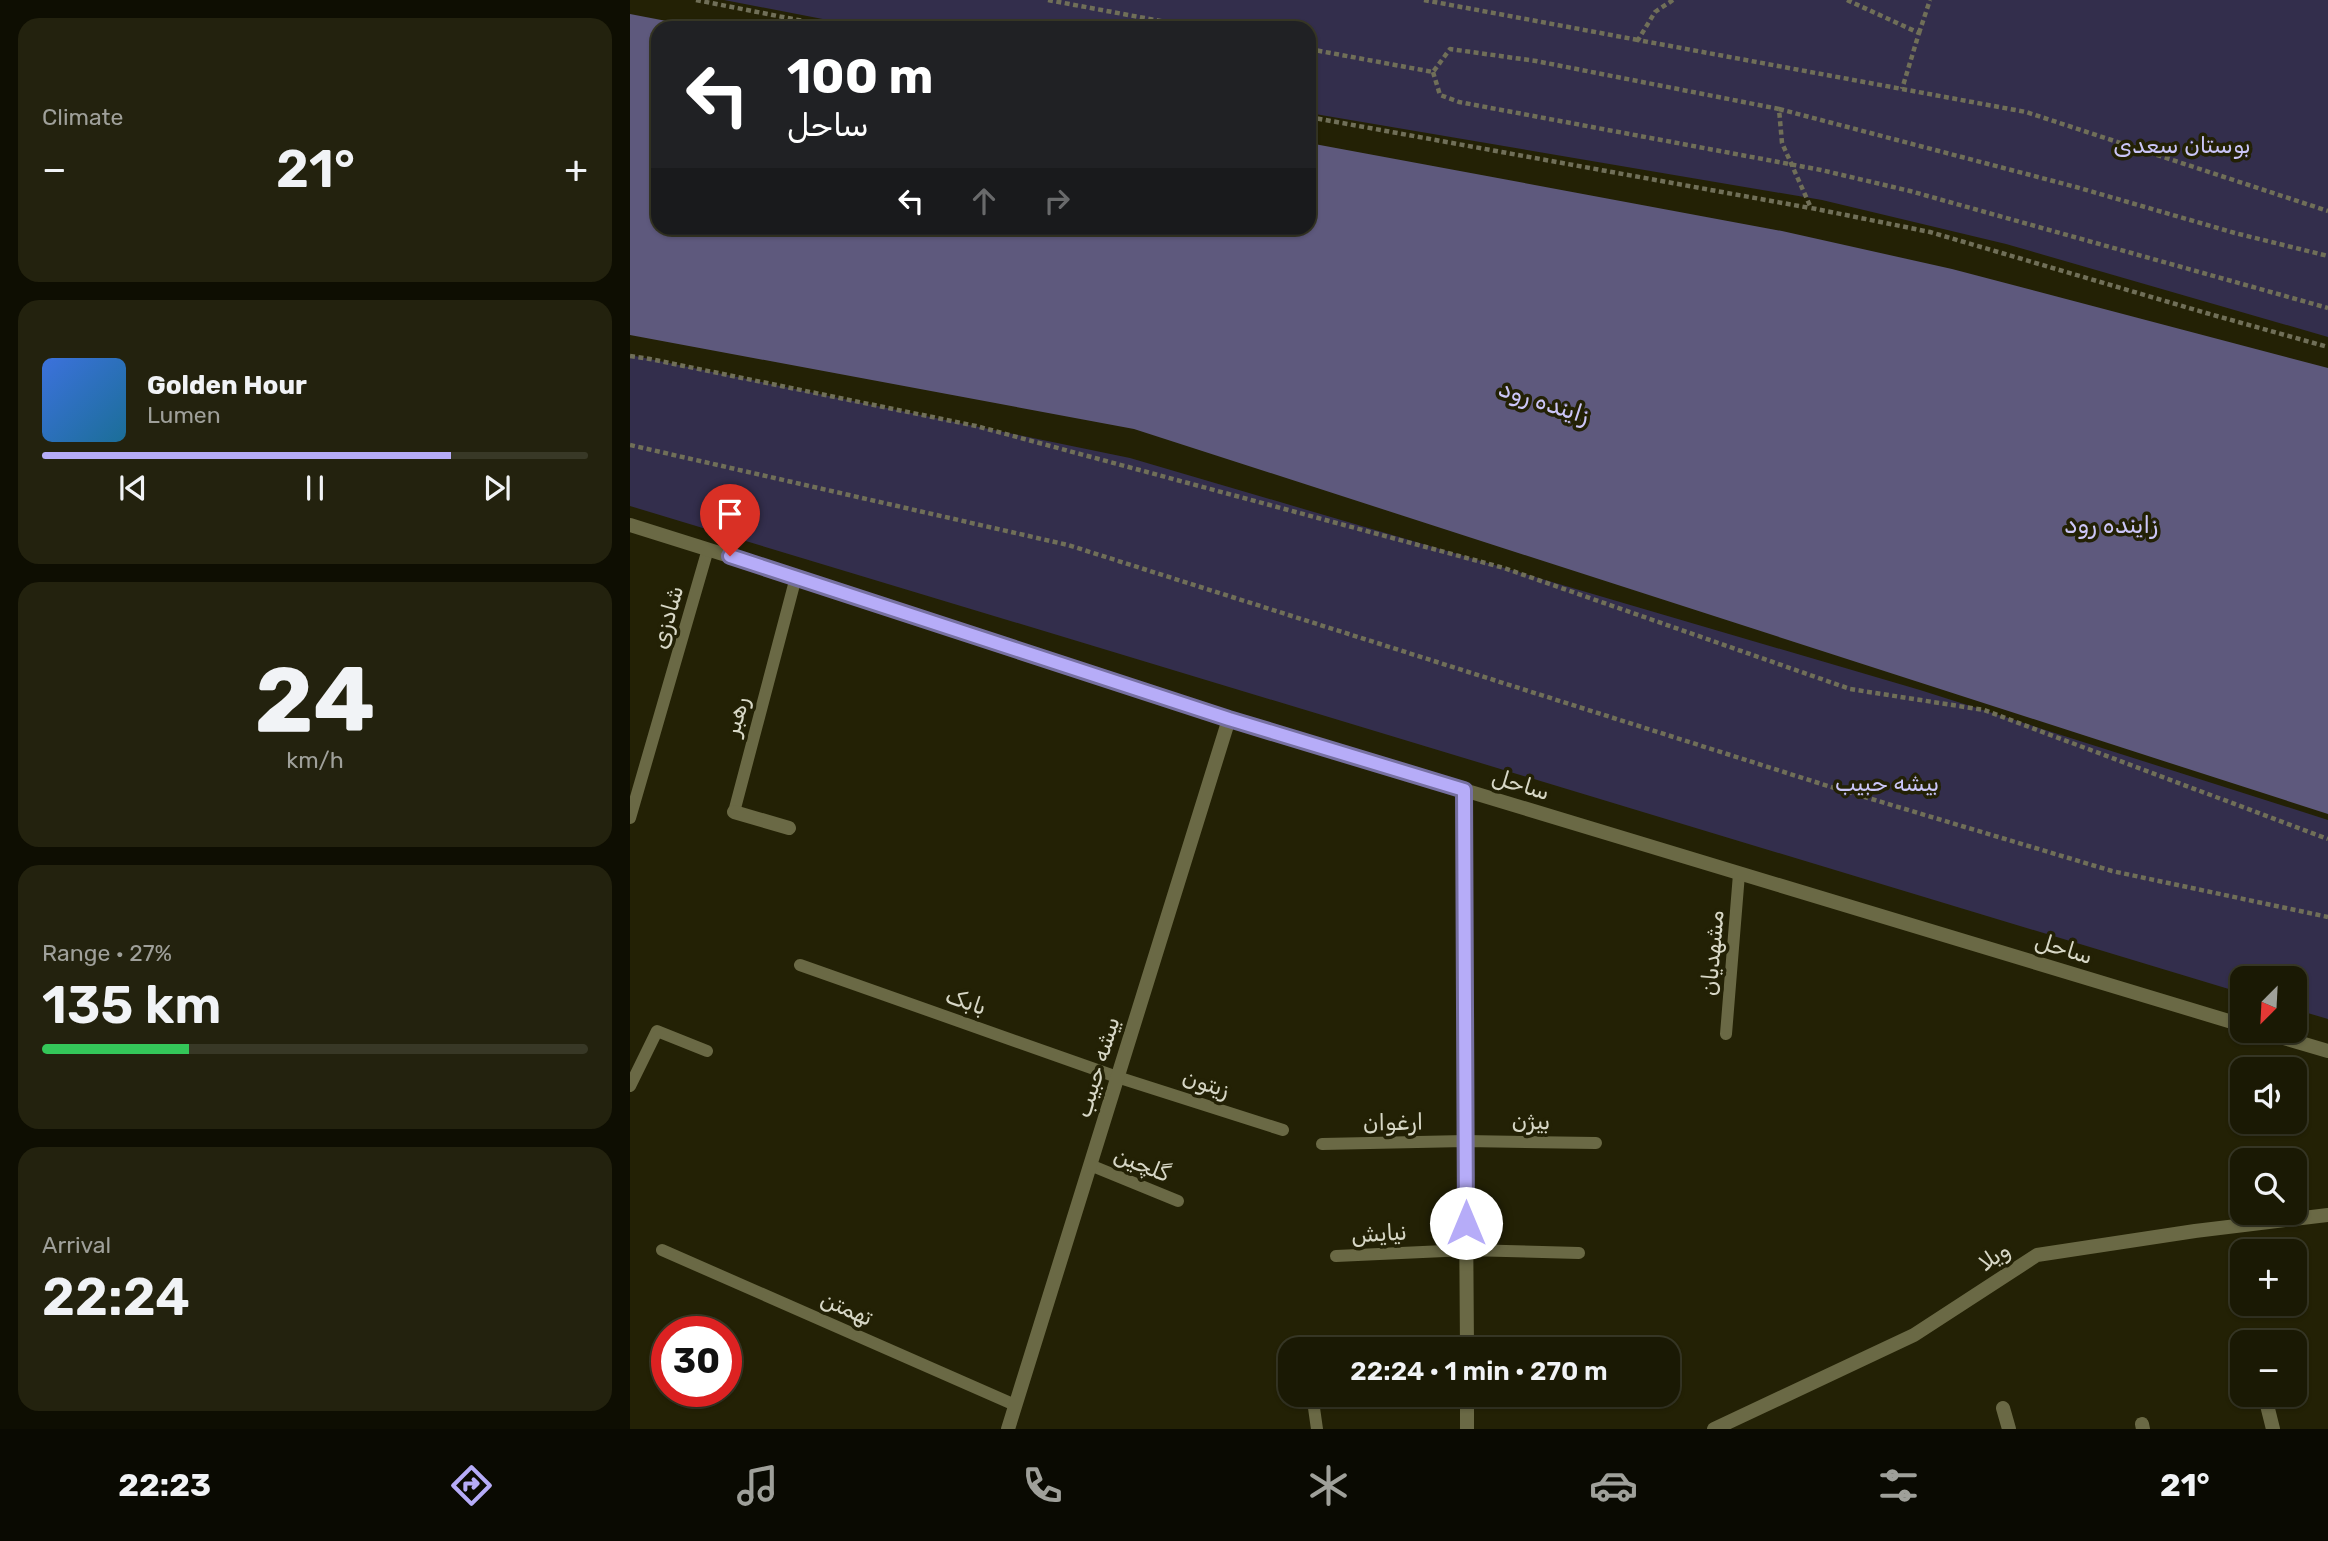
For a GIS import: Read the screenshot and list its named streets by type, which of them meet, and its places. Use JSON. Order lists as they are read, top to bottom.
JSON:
{
  "streets": {
    "street": [
      "رهبر",
      "ساحل",
      "بیشه حبیب",
      "ویلا"
    ],
    "lane": [
      "شادزی",
      "مشهدیان",
      "بابک",
      "زیتون",
      "بیژن",
      "ارغوان",
      "گلچین",
      "نیایش",
      "تهمتن"
    ]
  },
  "crossings": [
    ["شادزی", "ساحل"],
    ["رهبر", "ساحل"],
    ["ساحل", "مشهدیان"],
    ["ساحل", "بیشه حبیب"],
    ["بابک", "بیشه حبیب"],
    ["بابک", "زیتون"],
    ["بیشه حبیب", "زیتون"],
    ["بیشه حبیب", "گلچین"],
    ["بیشه حبیب", "تهمتن"],
    ["بیژن", "ارغوان"]
  ],
  "water": ["زاینده رود"],
  "parks": ["بوستان سعدی", "بیشه حبیب"],
  "north": "bottom left",
  "page": {
    "tile": [
      "Climate",
      ["24", "km/h"],
      ["Range · 27%", "135 km"],
      ["Arrival", "22:24"]
    ],
    "turn": ["100 m", "ساحل"],
    "heat": ["−", "21°", "+"],
    "song": ["Golden Hour", "Lumen"],
    "map_buttons": ["+", "−"],
    "limit": "30",
    "trip": "22:24 · 1 min · 270 m",
    "tabs": ["22:23", "21°"]
  }
}
